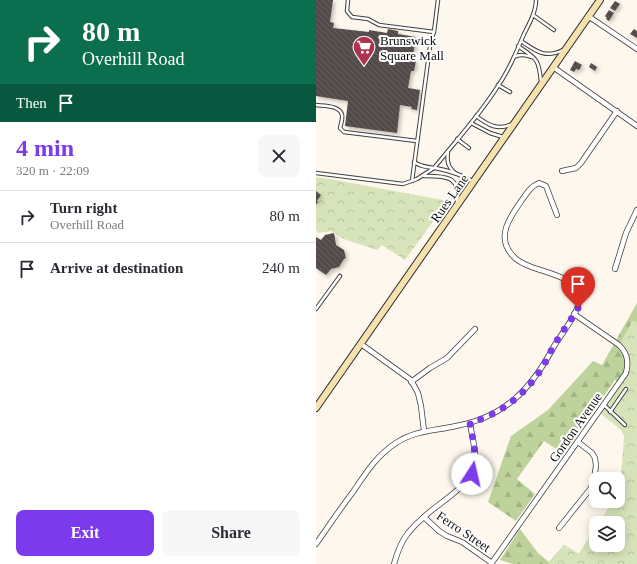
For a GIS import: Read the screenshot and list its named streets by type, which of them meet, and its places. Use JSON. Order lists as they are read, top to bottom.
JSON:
{
  "streets": {
    "main road": ["Rues Lane"],
    "street": ["Gordon Avenue", "Ferro Street"]
  },
  "crossings": [
    ["Gordon Avenue", "Ferro Street"]
  ],
  "places": {
    "supermarket": ["Brunswick Square Mall"]
  },
  "page": {
    "turn": ["80 m", "Overhill Road"],
    "then": "Then",
    "heading": ["4 min", "320 m · 22:09"],
    "list": [
      {
        "name": "Turn right",
        "note": "Overhill Road",
        "value": "80 m"
      },
      {
        "name": "Arrive at destination",
        "value": "240 m"
      }
    ],
    "buttons": ["Exit", "Share"]
  }
}
